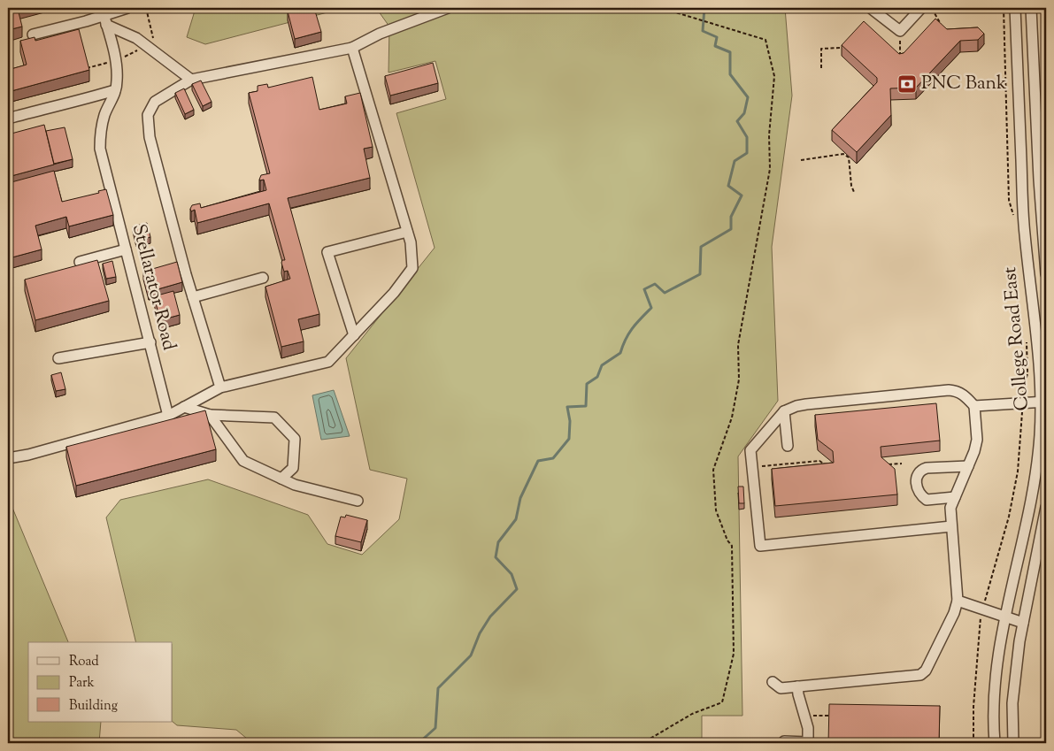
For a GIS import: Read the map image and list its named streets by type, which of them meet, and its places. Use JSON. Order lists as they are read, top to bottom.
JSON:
{
  "streets": {
    "street": ["Stellarator Road", "College Road East"]
  },
  "places": {
    "bank": ["PNC Bank"]
  },
  "legend": ["Road", "Park", "Building"]
}
